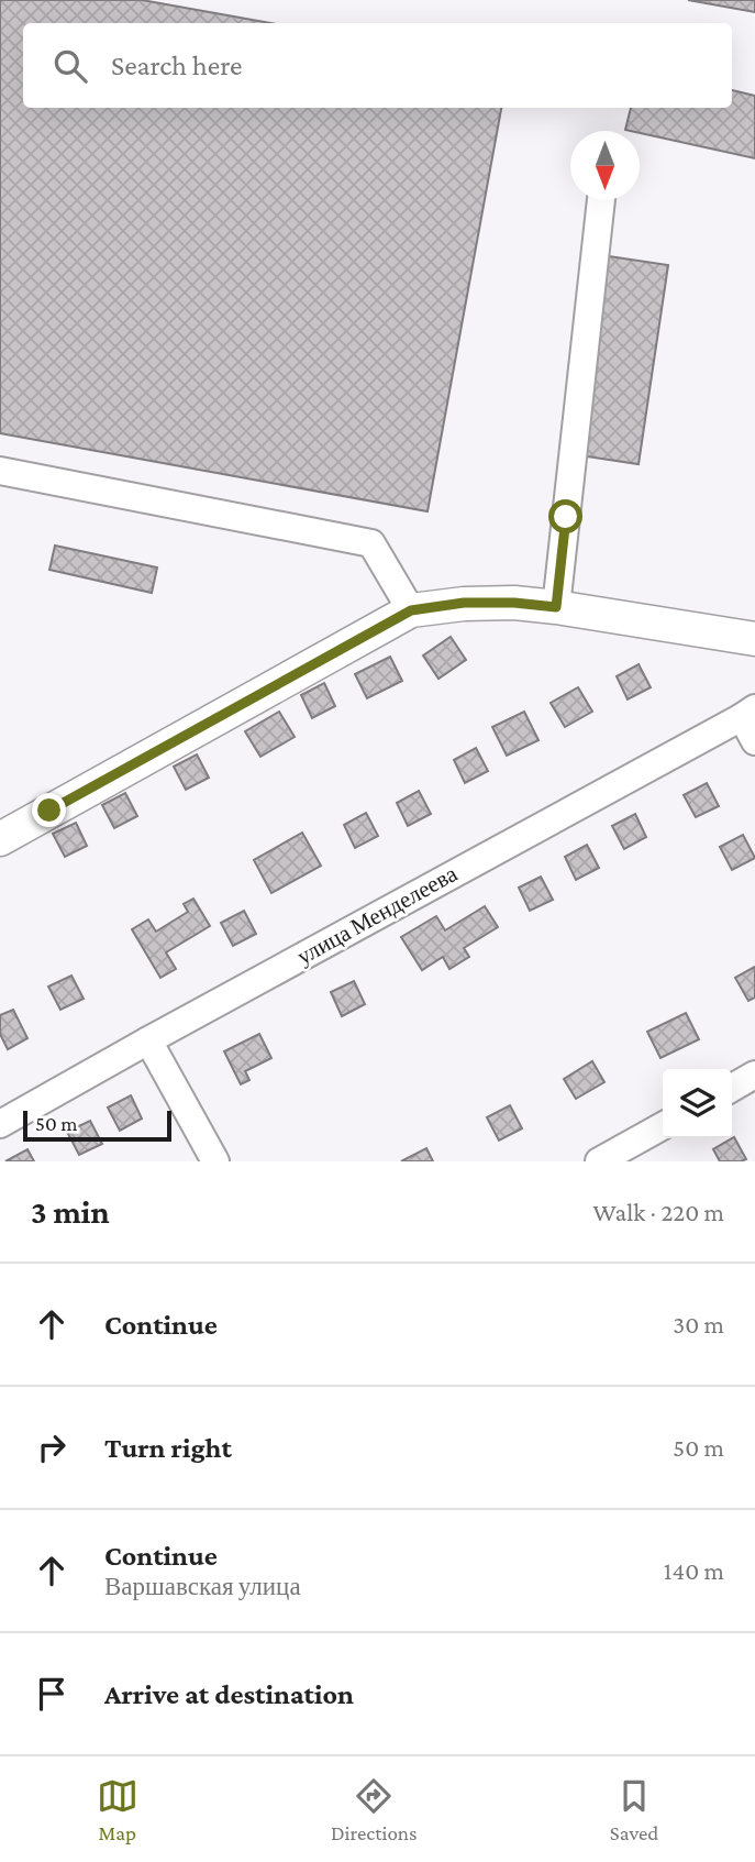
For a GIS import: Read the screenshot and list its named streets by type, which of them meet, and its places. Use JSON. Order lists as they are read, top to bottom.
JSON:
{
  "streets": {
    "street": ["улица Менделеева"]
  },
  "scale_bar": "50 m",
  "north": "bottom",
  "page": {
    "search": "Search here",
    "scale": "50 m",
    "heading": ["3 min", "Walk · 220 m"],
    "list": [
      ["Continue", "30 m"],
      ["Turn right", "50 m"],
      ["Continue", "Варшавская улица", "140 m"],
      "Arrive at destination"
    ],
    "nav": ["Map", "Directions", "Saved"]
  }
}
